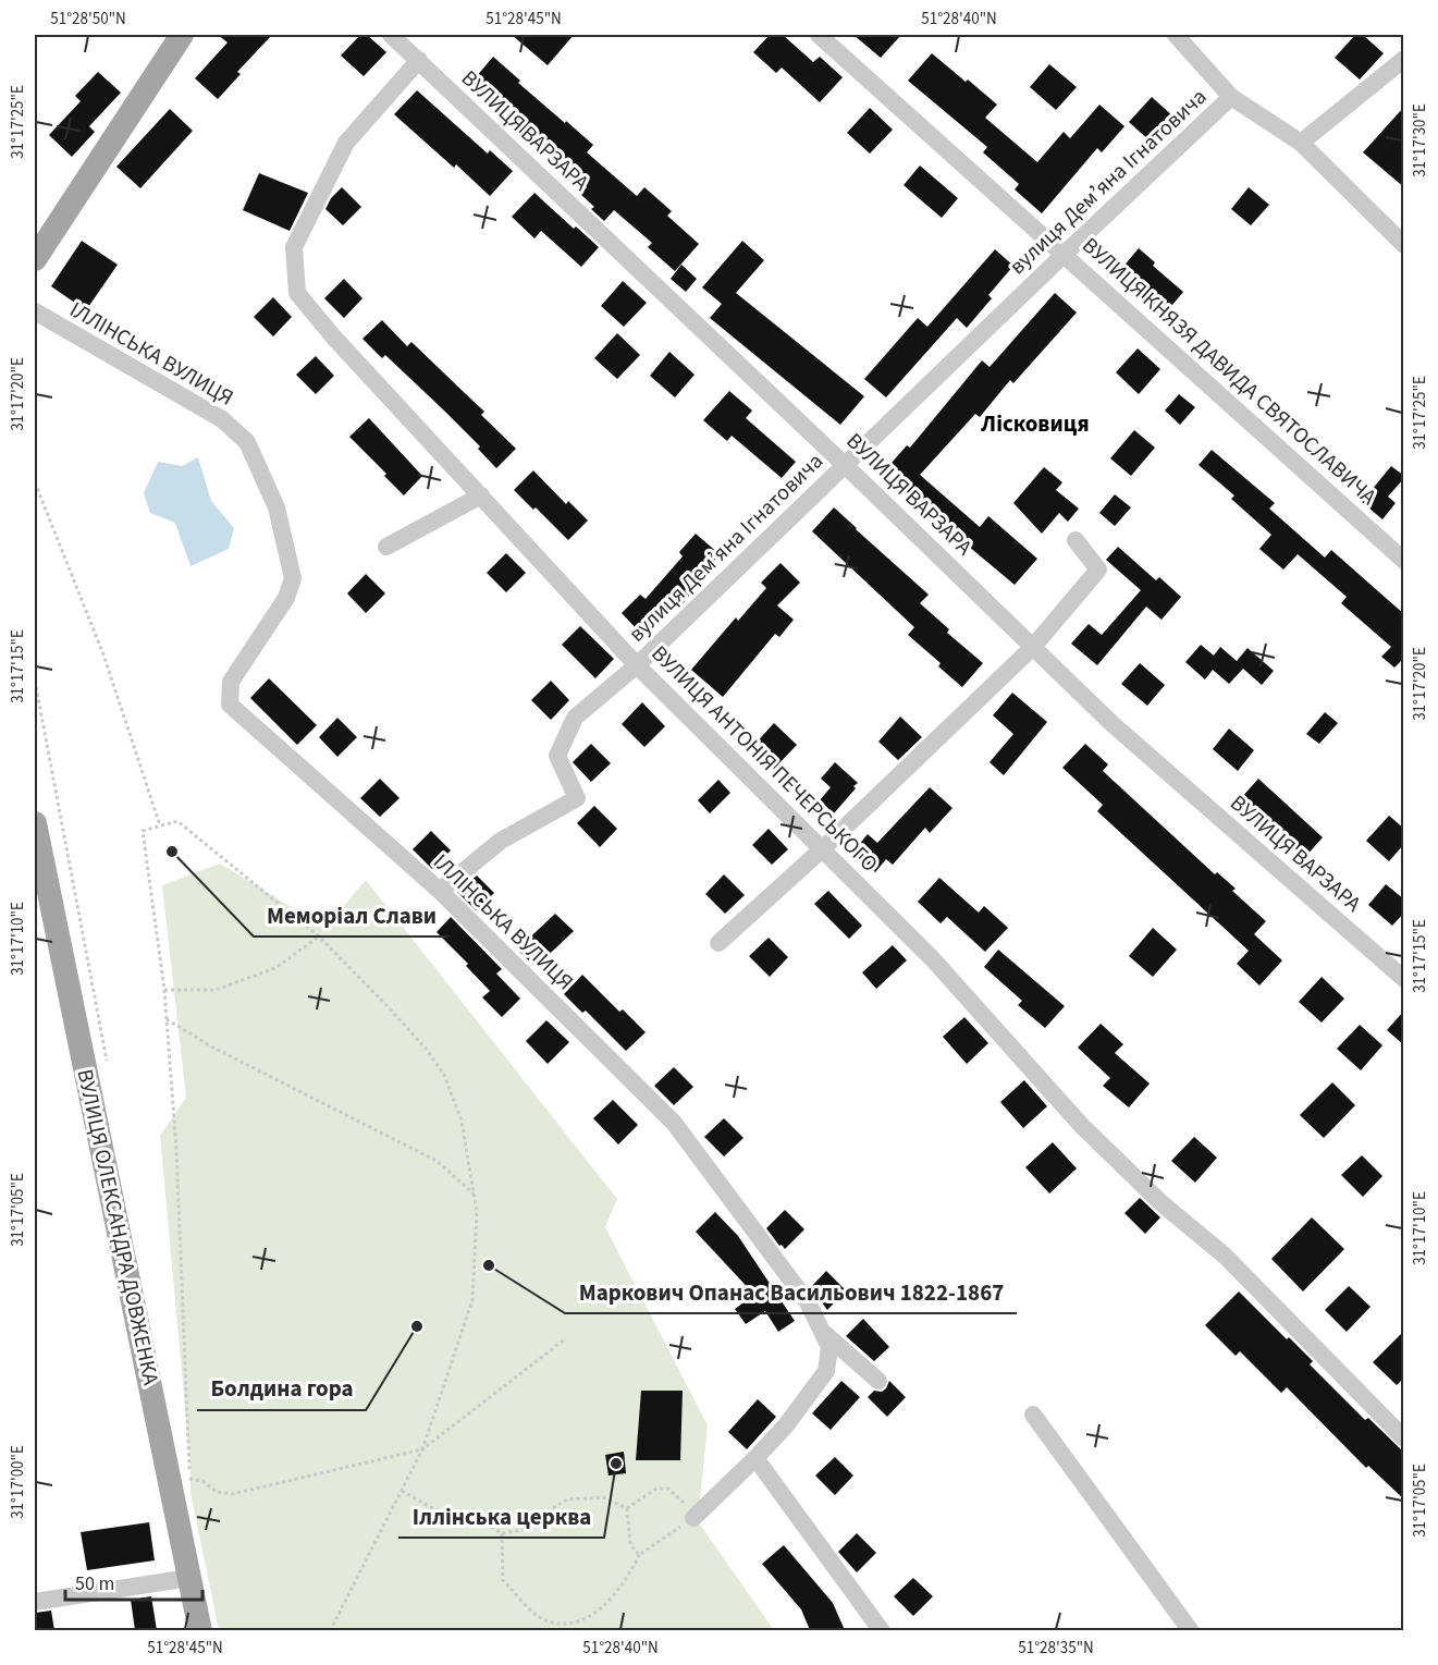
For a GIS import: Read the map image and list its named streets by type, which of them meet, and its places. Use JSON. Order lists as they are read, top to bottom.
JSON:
{
  "streets": {
    "main road": ["ВУЛИЦЯ ОЛЕКСАНДРА ДОВЖЕНКА"],
    "street": [
      "ВУЛИЦЯ ВАРЗАРА",
      "вулиця Демʼяна Ігнатовича",
      "ІЛЛІНСЬКА ВУЛИЦЯ",
      "ВУЛИЦЯ КНЯЗЯ ДАВИДА СВЯТОСЛАВИЧА",
      "ВУЛИЦЯ АНТОНІЯ ПЕЧЕРСЬКОГО"
    ]
  },
  "crossings": [
    ["ВУЛИЦЯ ВАРЗАРА", "вулиця Демʼяна Ігнатовича"],
    ["ВУЛИЦЯ ВАРЗАРА", "ВУЛИЦЯ АНТОНІЯ ПЕЧЕРСЬКОГО"],
    ["вулиця Демʼяна Ігнатовича", "ІЛЛІНСЬКА ВУЛИЦЯ"],
    ["вулиця Демʼяна Ігнатовича", "ВУЛИЦЯ КНЯЗЯ ДАВИДА СВЯТОСЛАВИЧА"],
    ["вулиця Демʼяна Ігнатовича", "ВУЛИЦЯ АНТОНІЯ ПЕЧЕРСЬКОГО"]
  ],
  "districts": ["Лісковиця"],
  "places": [
    "Меморіал Слави",
    "Маркович Опанас Васильович 1822-1867",
    "Болдина гора",
    "Іллінська церква"
  ],
  "scale_bar": "50 m",
  "coordinates": [
    "51°28'50\"N",
    "51°28'45\"N",
    "51°28'40\"N",
    "31°17'25\"E",
    "31°17'30\"E",
    "31°17'20\"E",
    "31°17'15\"E",
    "31°17'10\"E",
    "31°17'05\"E",
    "31°17'00\"E",
    "51°28'35\"N"
  ]
}
